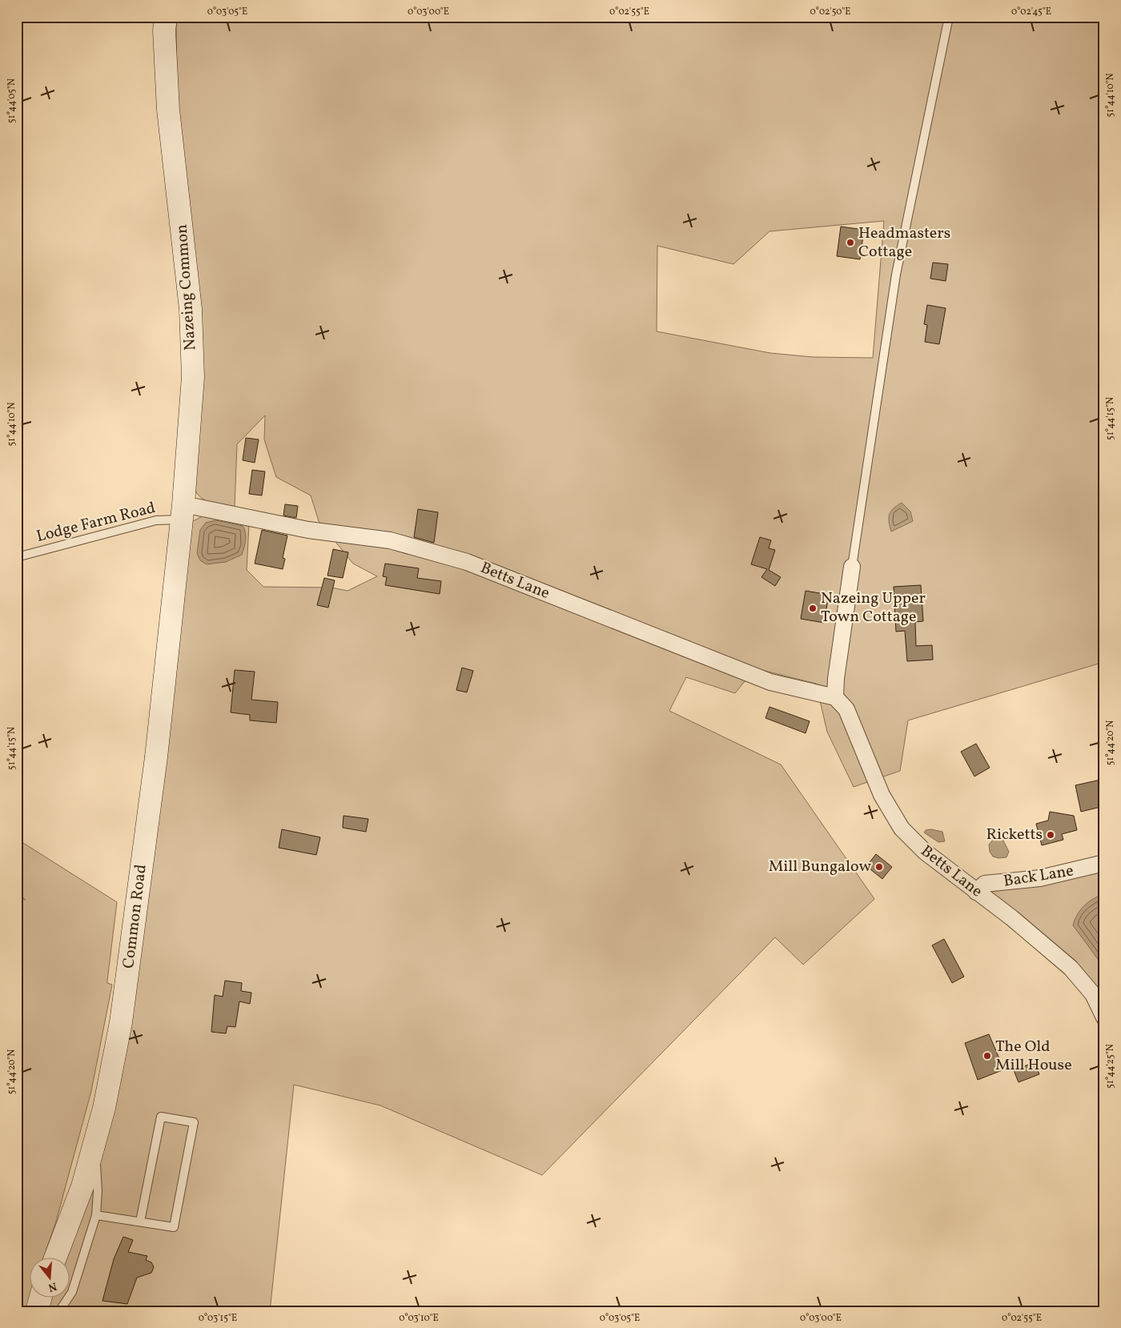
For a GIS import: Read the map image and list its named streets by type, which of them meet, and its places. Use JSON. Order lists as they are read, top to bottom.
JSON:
{
  "streets": {
    "street": [
      "Nazeing Common",
      "Betts Lane",
      "Back Lane",
      "Common Road"
    ],
    "lane": ["Lodge Farm Road"]
  },
  "crossings": [
    ["Nazeing Common", "Lodge Farm Road"],
    ["Nazeing Common", "Betts Lane"],
    ["Nazeing Common", "Common Road"],
    ["Lodge Farm Road", "Betts Lane"],
    ["Betts Lane", "Back Lane"]
  ],
  "places": [
    "Headmasters Cottage",
    "Nazeing Upper Town Cottage",
    "Ricketts",
    "Mill Bungalow",
    "The Old Mill House"
  ],
  "north": "bottom",
  "coordinates": [
    "0°03'05\"E",
    "0°03'00\"E",
    "0°02'55\"E",
    "0°02'50\"E",
    "0°02'45\"E",
    "51°44'10\"N",
    "51°44'05\"N",
    "51°44'15\"N",
    "51°44'20\"N",
    "51°44'25\"N",
    "0°03'15\"E",
    "0°03'10\"E"
  ]
}
